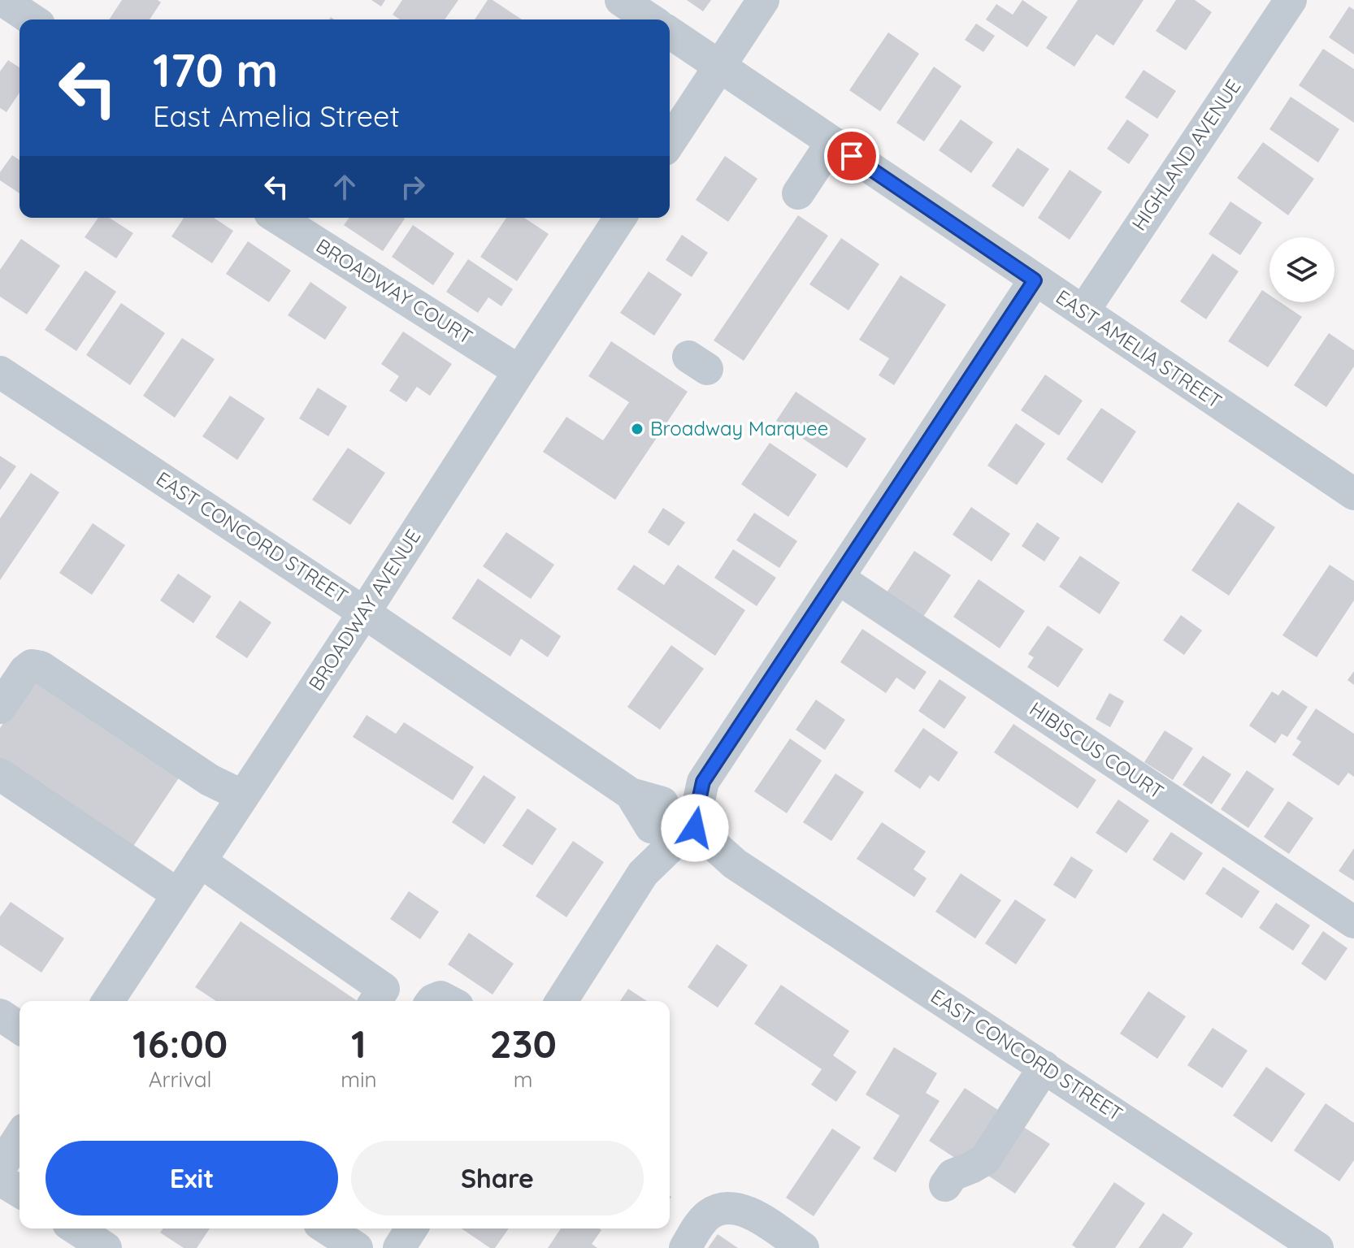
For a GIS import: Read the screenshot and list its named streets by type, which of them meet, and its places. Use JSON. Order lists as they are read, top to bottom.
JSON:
{
  "streets": {
    "street": [
      "HIGHLAND AVENUE",
      "BROADWAY COURT",
      "EAST AMELIA STREET",
      "EAST CONCORD STREET",
      "BROADWAY AVENUE",
      "HIBISCUS COURT"
    ]
  },
  "crossings": [
    ["HIGHLAND AVENUE", "EAST AMELIA STREET"],
    ["BROADWAY COURT", "BROADWAY AVENUE"],
    ["EAST CONCORD STREET", "BROADWAY AVENUE"]
  ],
  "places": ["Broadway Marquee"],
  "page": {
    "turn": ["170 m", "East Amelia Street"],
    "eta": [
      "16:00",
      "Arrival",
      "1",
      "min",
      "230",
      "m"
    ],
    "buttons": ["Exit", "Share"]
  }
}
